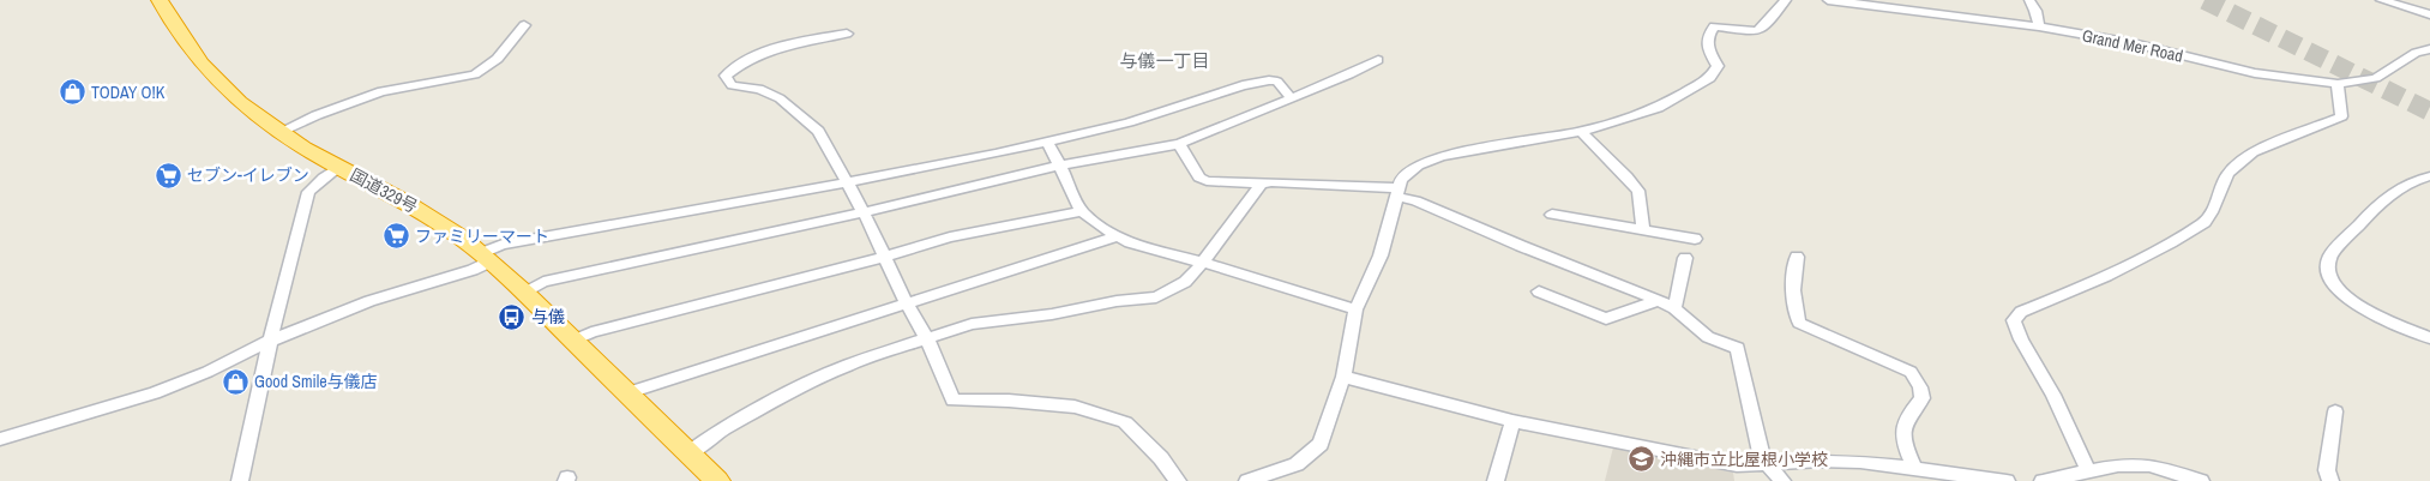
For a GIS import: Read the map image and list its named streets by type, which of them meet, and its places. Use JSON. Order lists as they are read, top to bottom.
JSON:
{
  "streets": {
    "highway": ["国道329号"],
    "street": ["Grand Mer Road"]
  },
  "districts": ["与儀一丁目"],
  "places": {
    "shop": ["TODAY O!K", "Good Smile与儀店"],
    "supermarket": ["セブン-イレブン", "ファミリーマート"],
    "bus stop": ["与儀"],
    "school or university": ["沖縄市立比屋根小学校"]
  }
}
